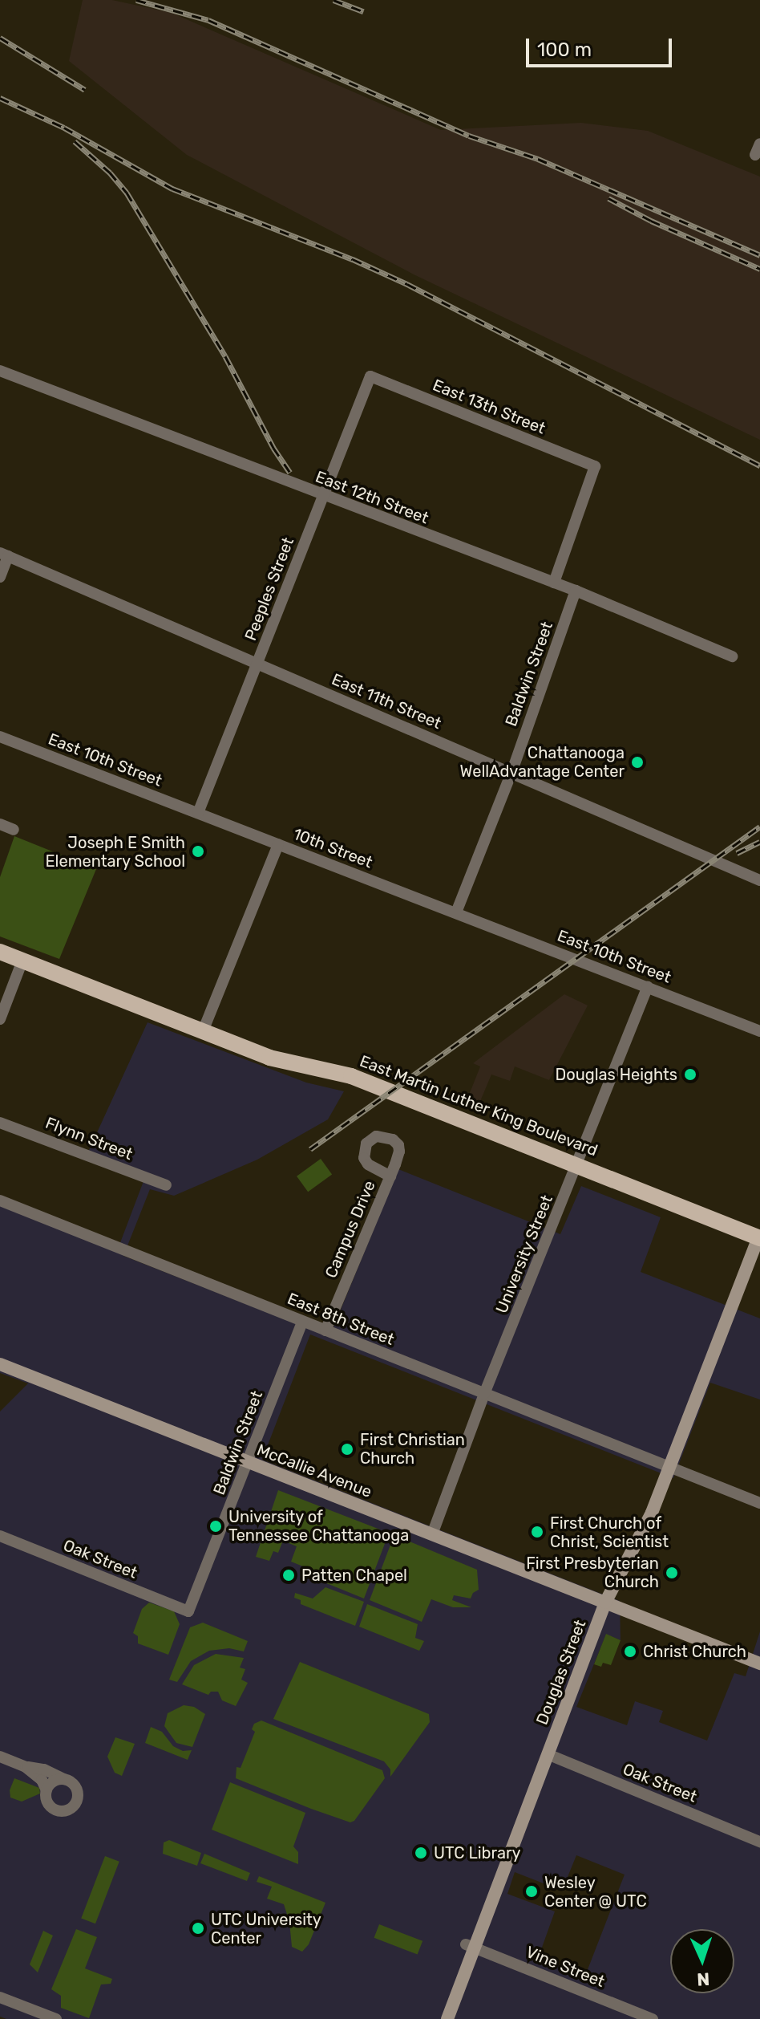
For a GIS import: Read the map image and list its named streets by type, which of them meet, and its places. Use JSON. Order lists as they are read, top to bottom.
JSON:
{
  "streets": {
    "main road": ["East Martin Luther King Boulevard"],
    "street": [
      "East 13th Street",
      "East 12th Street",
      "Peeples Street",
      "Baldwin Street",
      "East 11th Street",
      "East 10th Street",
      "10th Street",
      "Flynn Street",
      "Campus Drive",
      "University Street",
      "East 8th Street",
      "McCallie Avenue",
      "Oak Street",
      "Douglas Street",
      "Vine Street"
    ]
  },
  "crossings": [
    ["East 13th Street", "East 12th Street"],
    ["East 13th Street", "Peeples Street"],
    ["East 12th Street", "Peeples Street"],
    ["East 12th Street", "Baldwin Street"],
    ["Peeples Street", "East 11th Street"],
    ["Peeples Street", "East 10th Street"],
    ["Peeples Street", "10th Street"],
    ["Baldwin Street", "East 11th Street"],
    ["Baldwin Street", "East 10th Street"],
    ["Baldwin Street", "10th Street"],
    ["Baldwin Street", "East 8th Street"],
    ["Baldwin Street", "McCallie Avenue"],
    ["Baldwin Street", "Oak Street"],
    ["East 10th Street", "10th Street"],
    ["East 10th Street", "University Street"],
    ["East Martin Luther King Boulevard", "University Street"],
    ["East Martin Luther King Boulevard", "Douglas Street"],
    ["Campus Drive", "East 8th Street"],
    ["University Street", "East 8th Street"],
    ["University Street", "McCallie Avenue"],
    ["East 8th Street", "Douglas Street"],
    ["McCallie Avenue", "Douglas Street"],
    ["Oak Street", "Douglas Street"],
    ["Douglas Street", "Vine Street"]
  ],
  "places": [
    "Chattanooga WellAdvantage Center",
    "Joseph E Smith Elementary School",
    "Douglas Heights",
    "First Christian Church",
    "University of Tennessee Chattanooga",
    "First Church of Christ, Scientist",
    "First Presbyterian Church",
    "Patten Chapel",
    "Christ Church",
    "UTC Library",
    "Wesley Center @ UTC",
    "UTC University Center"
  ],
  "scale_bar": "100 m",
  "north": "bottom"
}
